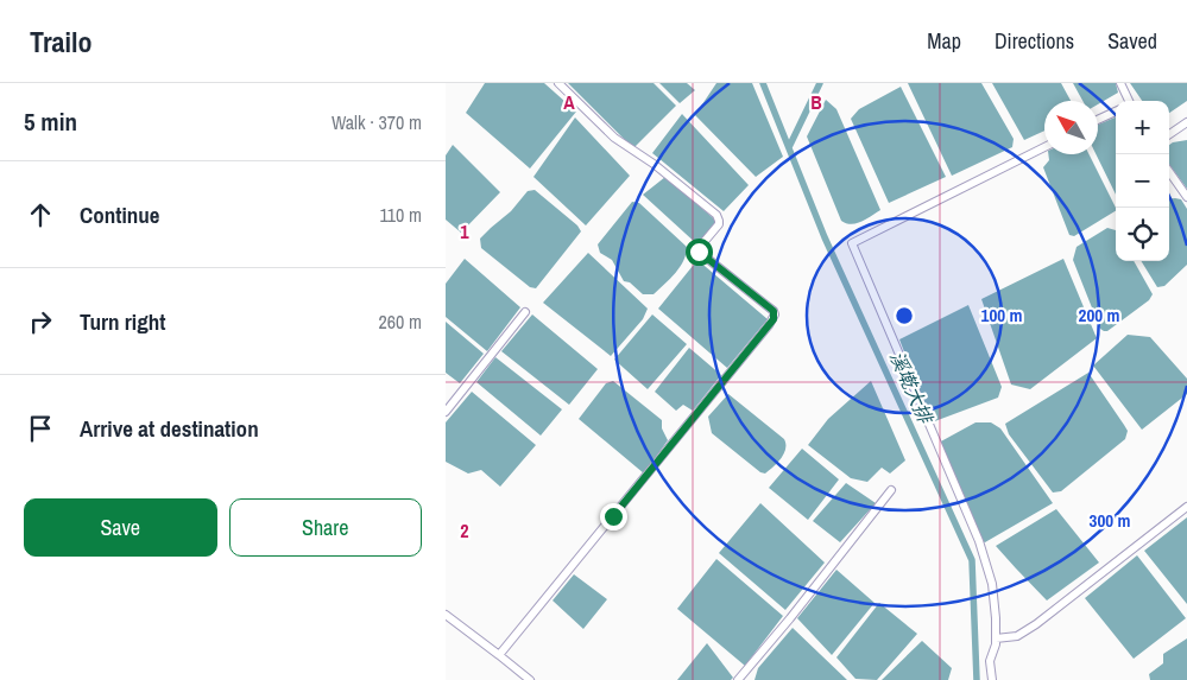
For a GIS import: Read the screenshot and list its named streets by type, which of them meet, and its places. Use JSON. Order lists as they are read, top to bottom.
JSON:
{
  "water": ["溪墘大排"],
  "north": "top left",
  "page": {
    "header": "Trailo",
    "nav": ["Map", "Directions", "Saved"],
    "heading": ["5 min", "Walk · 370 m"],
    "map_buttons": ["+", "−"],
    "list": [
      ["Continue", "110 m"],
      ["Turn right", "260 m"],
      "Arrive at destination"
    ],
    "buttons": ["Save", "Share"]
  },
  "grid": {
    "columns": ["A", "B"],
    "rows": ["1", "2"]
  },
  "rings": ["100 m", "200 m", "300 m"]
}
